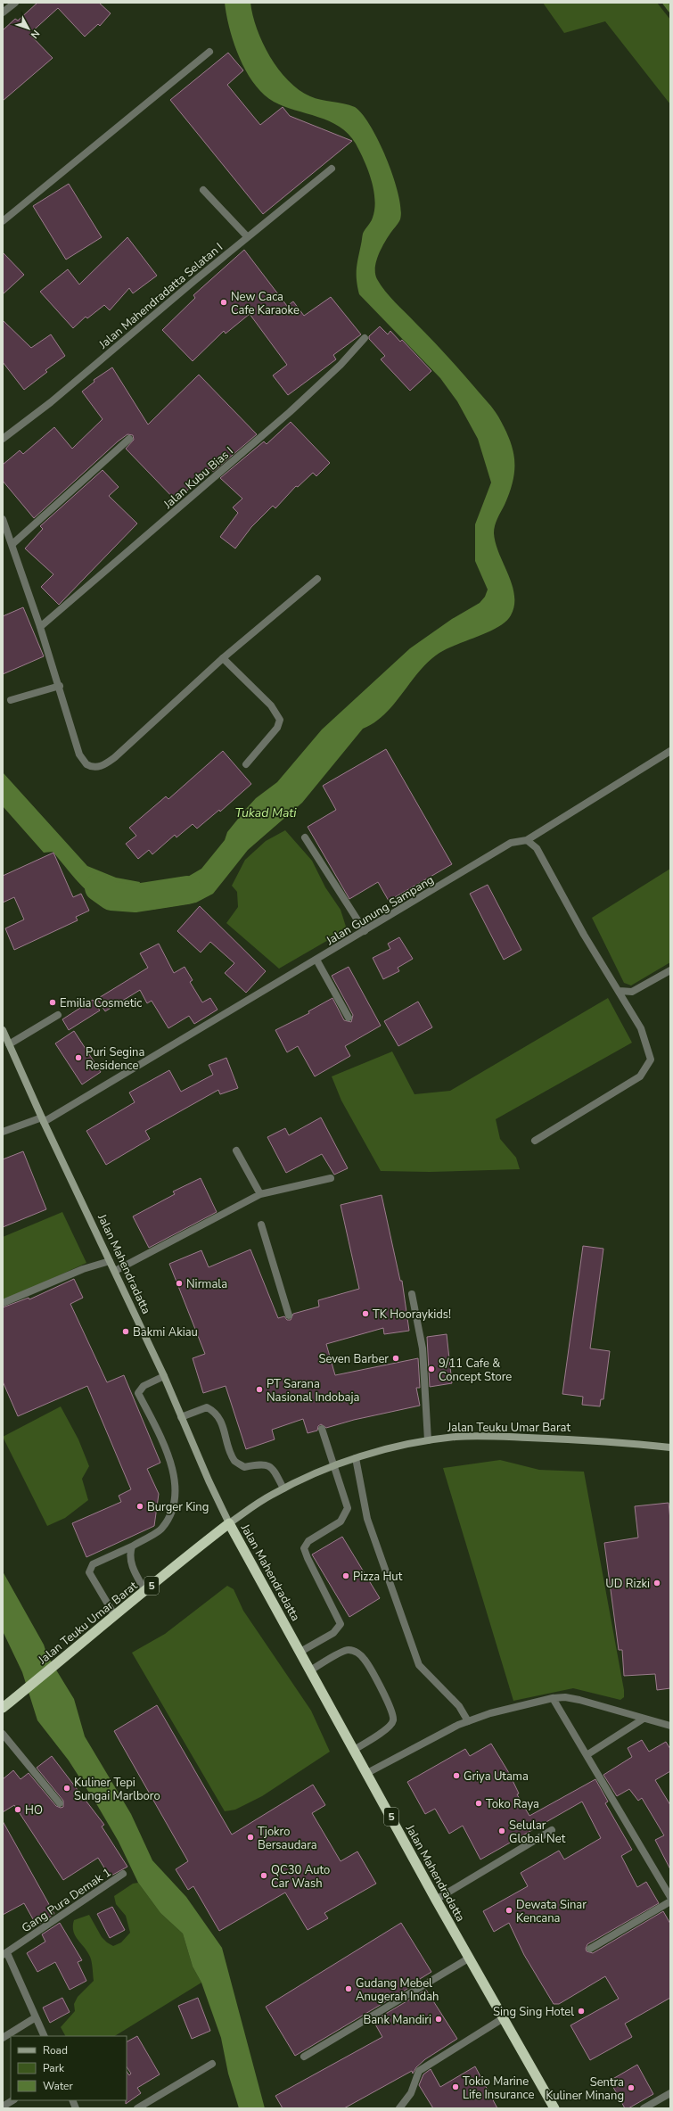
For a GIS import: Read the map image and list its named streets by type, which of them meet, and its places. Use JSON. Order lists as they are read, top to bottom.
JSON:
{
  "streets": {
    "highway": ["Jalan Mahendradatta", "Jalan Teuku Umar Barat", "5"],
    "street": [
      "Jalan Mahendradatta Selatan I",
      "Jalan Kubu Bias I",
      "Jalan Gunung Sampang",
      "Gang Pura Demak 1"
    ]
  },
  "crossings": [
    ["Jalan Gunung Sampang", "Jalan Mahendradatta"],
    ["Jalan Mahendradatta", "Jalan Teuku Umar Barat"]
  ],
  "water": ["Tukad Mati"],
  "places": [
    "New Caca Cafe Karaoke",
    "Emilia Cosmetic",
    "Puri Segina Residence",
    "Nirmala",
    "TK Hooraykids!",
    "Bakmi Akiau",
    "Seven Barber",
    "9/11 Cafe & Concept Store",
    "PT Sarana Nasional Indobaja",
    "Burger King",
    "Pizza Hut",
    "UD Rizki",
    "Griya Utama",
    "Kuliner Tepi Sungai Marlboro",
    "Toko Raya",
    "HO",
    "Selular Global Net",
    "Tjokro Bersaudara",
    "QC30 Auto Car Wash",
    "Dewata Sinar Kencana",
    "Gudang Mebel Anugerah Indah",
    "Sing Sing Hotel",
    "Bank Mandiri",
    "Tokio Marine Life Insurance",
    "Sentra Kuliner Minang"
  ],
  "legend": ["Road", "Park", "Water"],
  "north": "bottom right"
}
